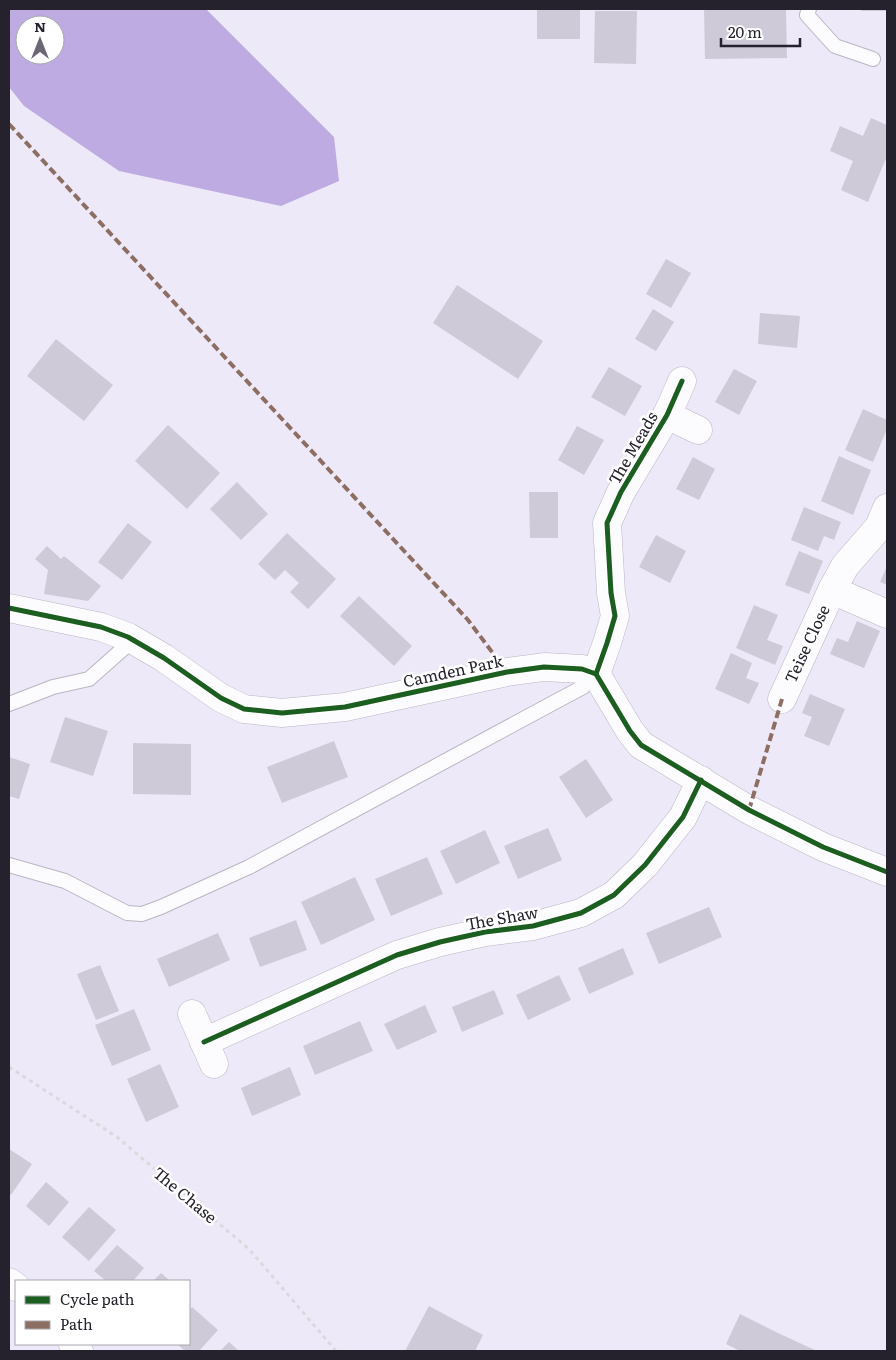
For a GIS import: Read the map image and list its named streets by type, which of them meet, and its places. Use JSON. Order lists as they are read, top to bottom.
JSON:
{
  "streets": {
    "street": [
      "The Meads",
      "Teise Close",
      "Camden Park",
      "The Shaw"
    ],
    "path": ["The Chase"]
  },
  "crossings": [
    ["The Meads", "Camden Park"]
  ],
  "legend": ["Cycle path", "Path"],
  "scale_bar": "20 m",
  "north": "top"
}
